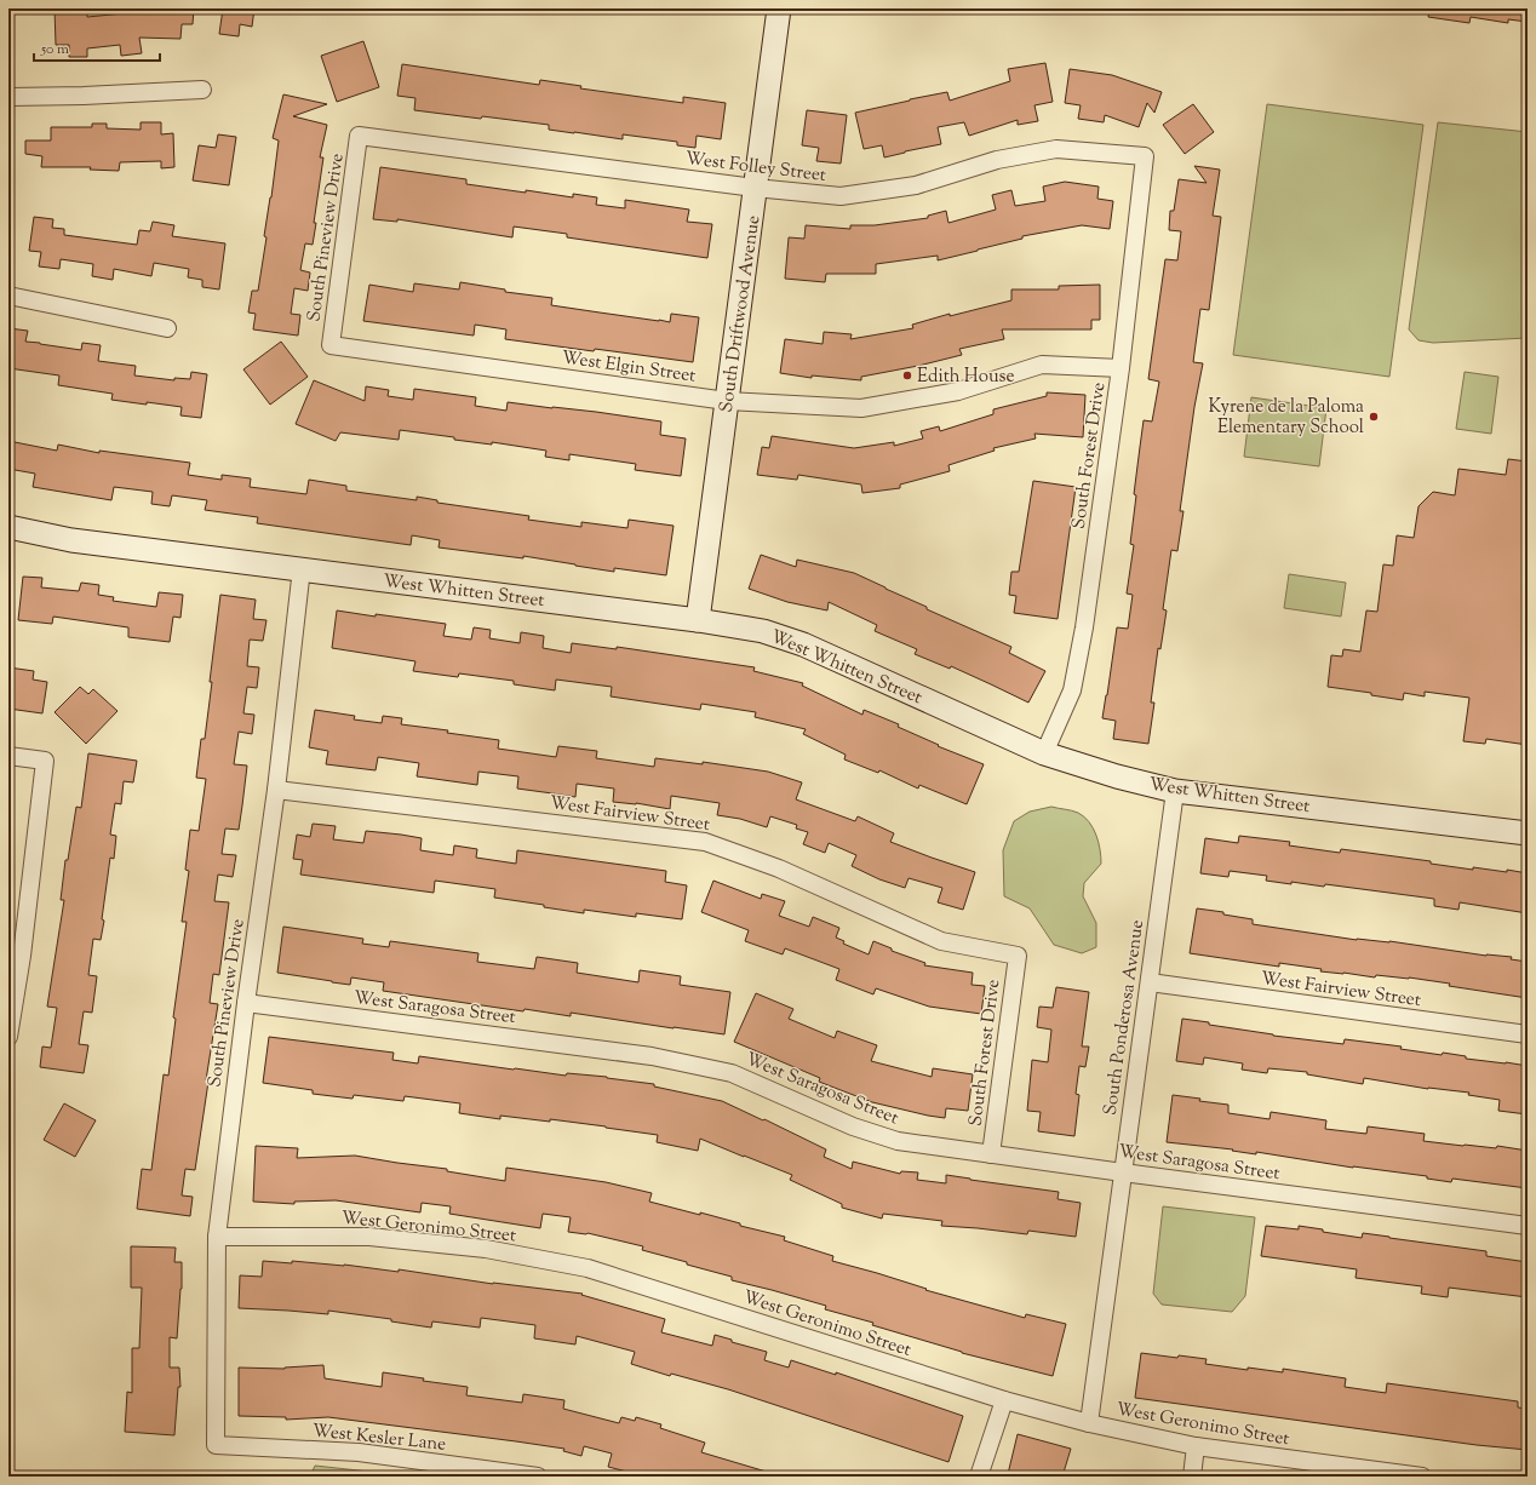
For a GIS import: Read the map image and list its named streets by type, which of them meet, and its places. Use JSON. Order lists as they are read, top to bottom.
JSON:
{
  "streets": {
    "street": [
      "West Folley Street",
      "South Pineview Drive",
      "South Driftwood Avenue",
      "West Elgin Street",
      "South Forest Drive",
      "West Whitten Street",
      "West Fairview Street",
      "West Saragosa Street",
      "South Ponderosa Avenue",
      "West Geronimo Street",
      "West Kesler Lane"
    ]
  },
  "crossings": [
    ["West Folley Street", "South Pineview Drive"],
    ["West Folley Street", "South Driftwood Avenue"],
    ["West Folley Street", "South Forest Drive"],
    ["South Pineview Drive", "West Elgin Street"],
    ["South Pineview Drive", "West Whitten Street"],
    ["South Pineview Drive", "West Fairview Street"],
    ["South Pineview Drive", "West Saragosa Street"],
    ["South Pineview Drive", "West Geronimo Street"],
    ["South Pineview Drive", "West Kesler Lane"],
    ["South Driftwood Avenue", "West Elgin Street"],
    ["South Driftwood Avenue", "West Whitten Street"],
    ["West Elgin Street", "South Forest Drive"],
    ["South Forest Drive", "West Whitten Street"],
    ["South Forest Drive", "West Fairview Street"],
    ["South Forest Drive", "West Saragosa Street"],
    ["West Whitten Street", "South Ponderosa Avenue"],
    ["West Fairview Street", "South Ponderosa Avenue"],
    ["West Saragosa Street", "South Ponderosa Avenue"],
    ["South Ponderosa Avenue", "West Geronimo Street"]
  ],
  "places": ["Edith House", "Kyrene de la Paloma Elementary School"],
  "scale_bar": "50 m"
}
